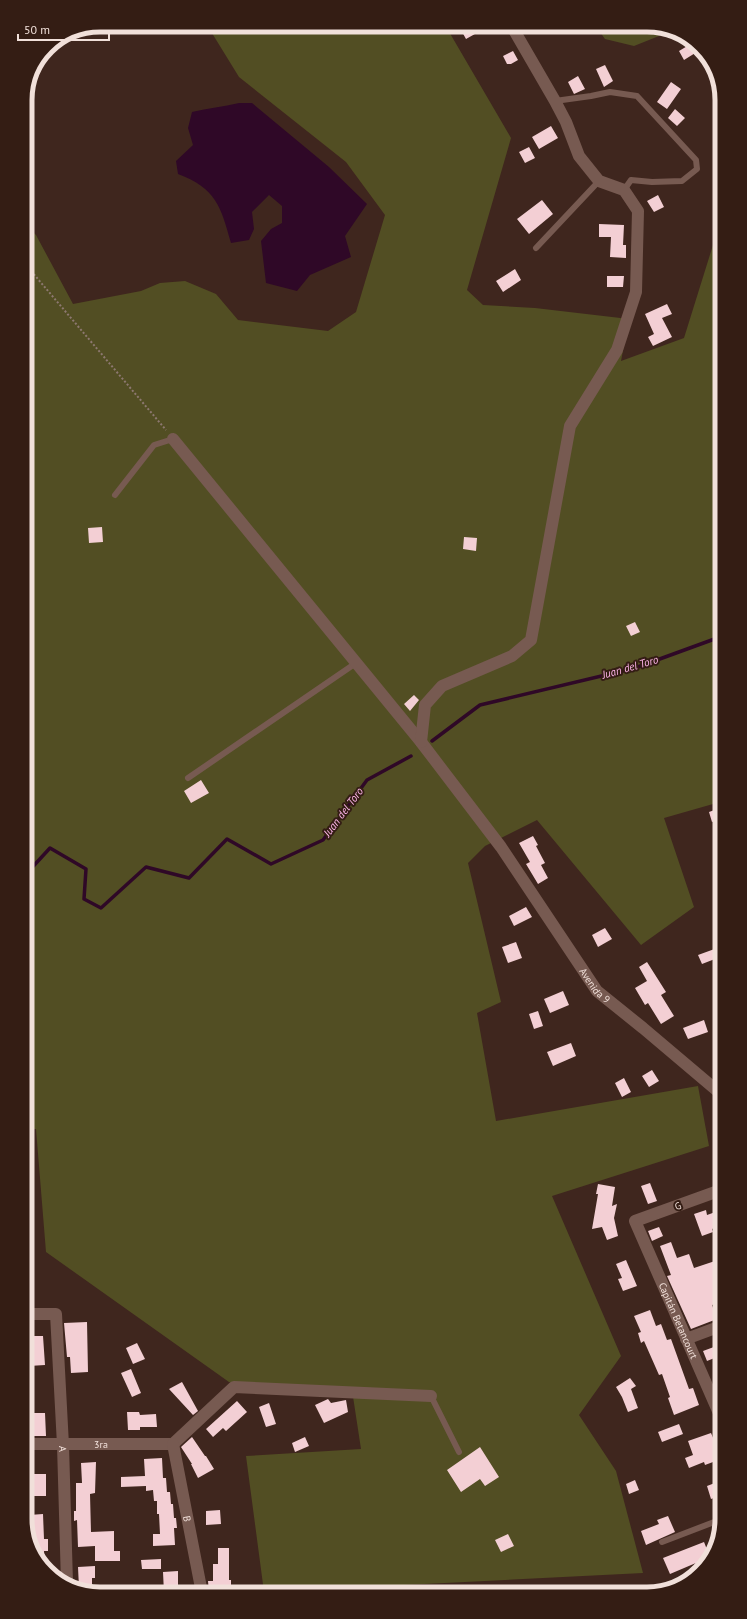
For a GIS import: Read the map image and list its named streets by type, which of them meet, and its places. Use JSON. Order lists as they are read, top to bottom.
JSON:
{
  "streets": {
    "street": [
      "Avenida 9",
      "G",
      "Capitán Betancourt",
      "3ra",
      "A",
      "B"
    ]
  },
  "crossings": [
    ["G", "Capitán Betancourt"],
    ["3ra", "A"],
    ["3ra", "B"]
  ],
  "water": ["Juan del Toro"],
  "scale_bar": "50 m"
}
